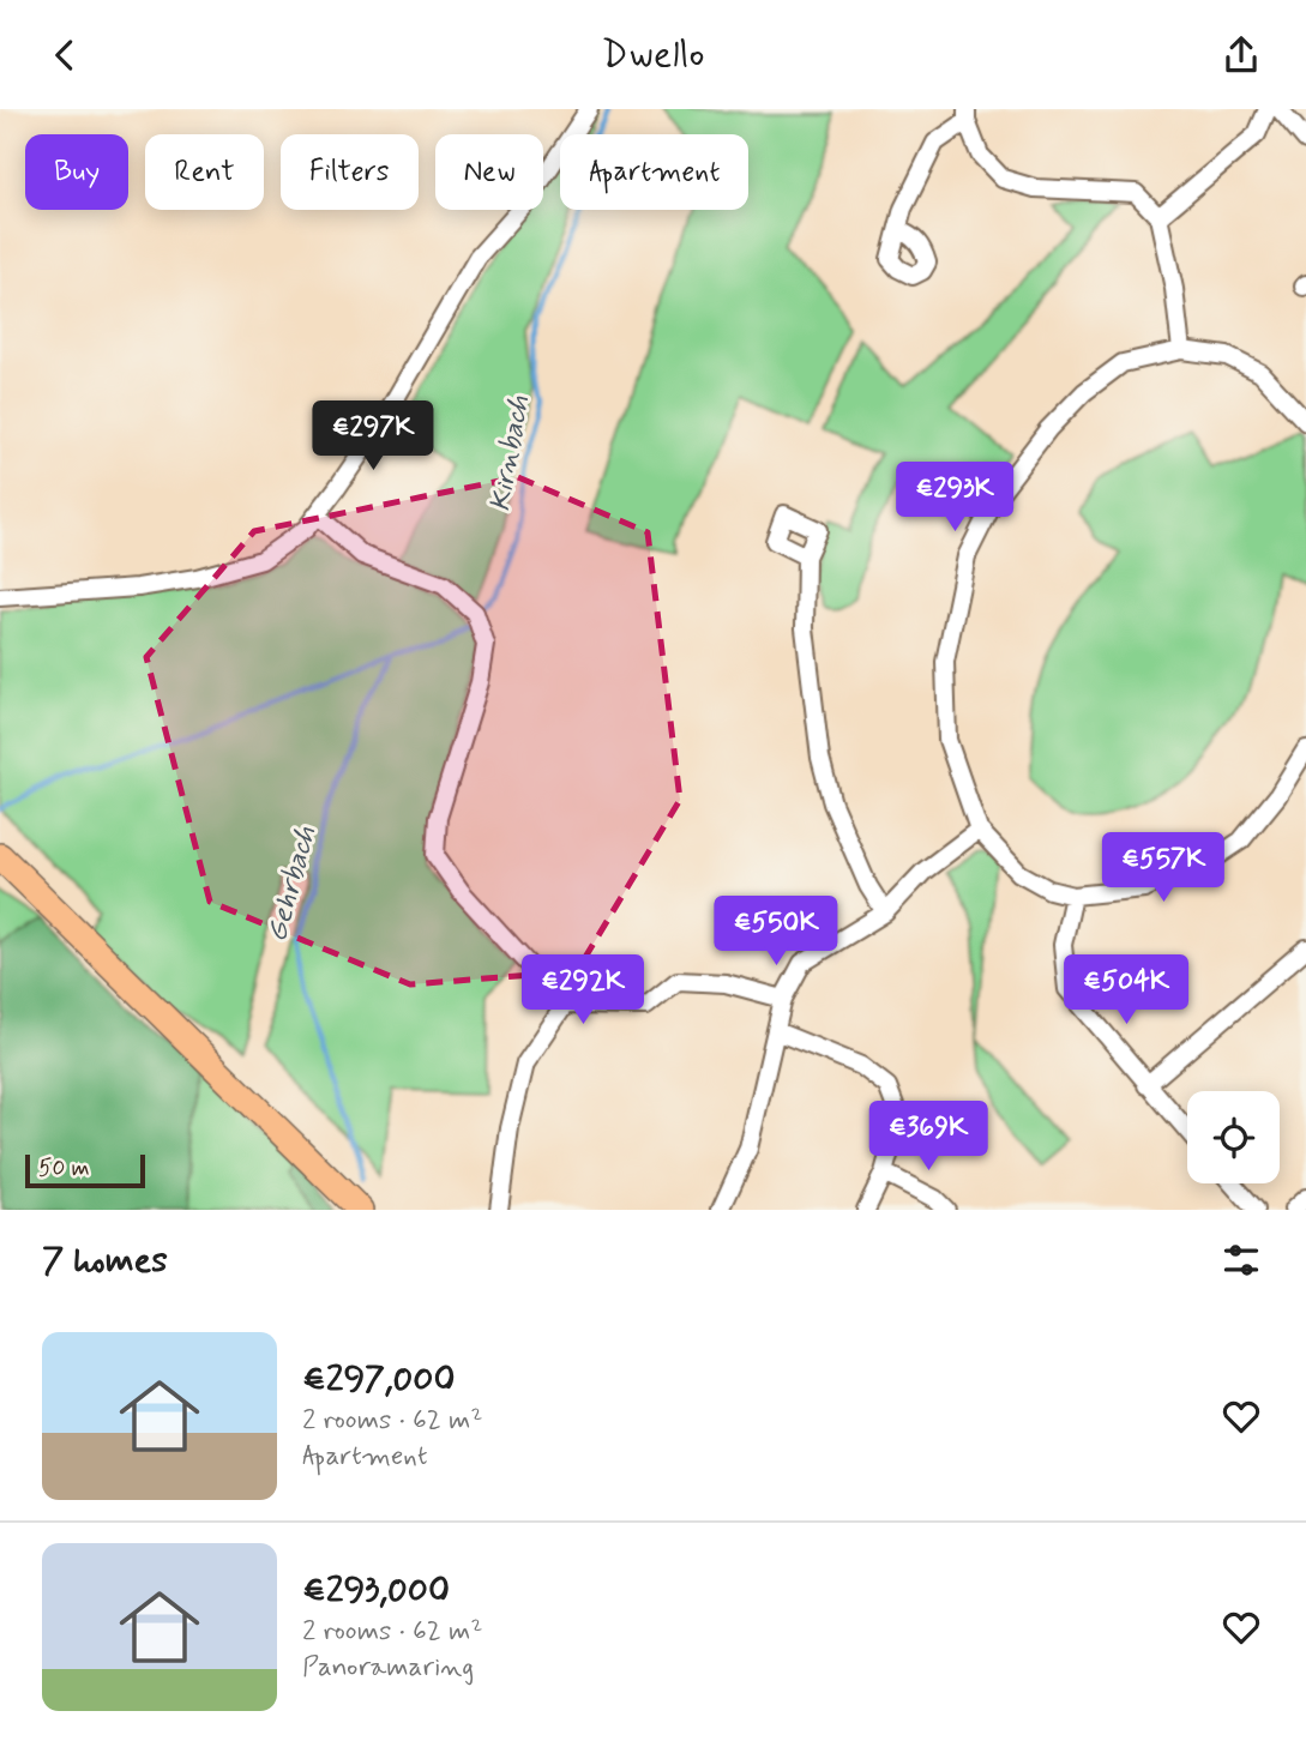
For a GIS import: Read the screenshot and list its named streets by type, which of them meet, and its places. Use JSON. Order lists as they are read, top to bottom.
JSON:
{
  "water": ["Kirnbach", "Gehrbach"],
  "scale_bar": "50 m",
  "page": {
    "header": "Dwello",
    "chip": [
      "Buy",
      "Rent",
      "Filters",
      "New",
      "Apartment"
    ],
    "price": [
      "€297K",
      "€293K",
      "€557K",
      "€550K",
      "€292K",
      "€504K",
      "€369K"
    ],
    "scale": "50 m",
    "heading": "7 homes",
    "list": [
      {
        "name": "€297,000",
        "note": "2 rooms · 62 m² · Apartment"
      },
      {
        "name": "€293,000",
        "note": "2 rooms · 62 m² · Panoramaring"
      }
    ]
  }
}
